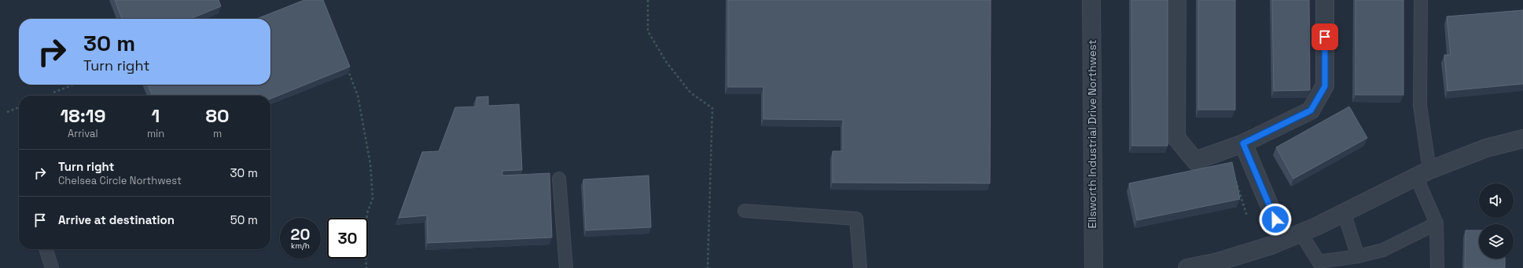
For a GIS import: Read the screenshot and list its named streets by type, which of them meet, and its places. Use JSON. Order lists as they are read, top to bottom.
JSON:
{
  "streets": {
    "street": ["Ellsworth Industrial Drive Northwest"]
  },
  "page": {
    "turn": ["30 m", "Turn right"],
    "eta": [
      "18:19",
      "Arrival",
      "1",
      "min",
      "80",
      "m"
    ],
    "list": [
      {
        "name": "Turn right",
        "note": "Chelsea Circle Northwest",
        "value": "30 m"
      },
      {
        "name": "Arrive at destination",
        "value": "50 m"
      }
    ],
    "speed": "20 km/h",
    "limit": "30"
  }
}
